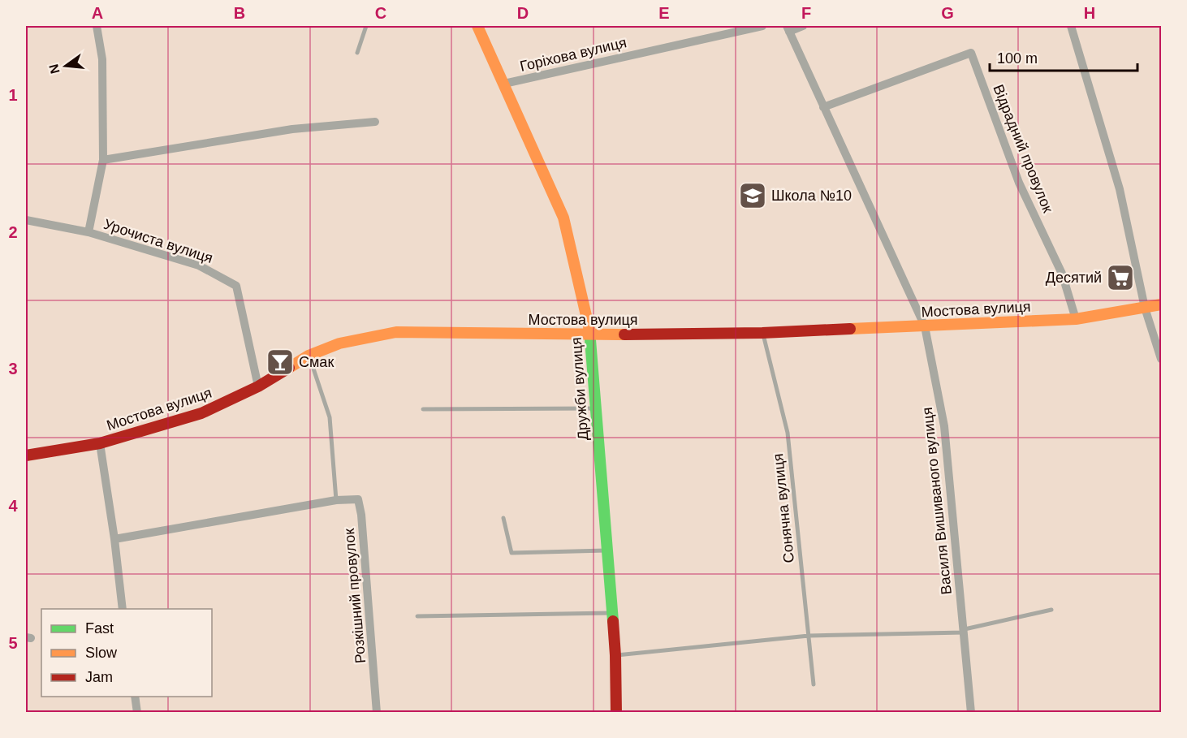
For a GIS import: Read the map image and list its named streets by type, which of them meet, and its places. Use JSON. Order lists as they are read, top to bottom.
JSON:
{
  "streets": {
    "street": [
      "Горіхова вулиця",
      "Відрадний провулок",
      "Урочиста вулиця",
      "Мостова вулиця",
      "Дружби вулиця",
      "Василя Вишиваного вулиця",
      "Розкішний провулок"
    ],
    "lane": ["Сонячна вулиця"]
  },
  "crossings": [
    ["Горіхова вулиця", "Дружби вулиця"],
    ["Відрадний провулок", "Мостова вулиця"],
    ["Відрадний провулок", "Василя Вишиваного вулиця"],
    ["Урочиста вулиця", "Мостова вулиця"],
    ["Мостова вулиця", "Дружби вулиця"],
    ["Мостова вулиця", "Василя Вишиваного вулиця"],
    ["Мостова вулиця", "Сонячна вулиця"]
  ],
  "places": {
    "school or university": ["Школа №10"],
    "supermarket": ["Десятий"],
    "bar": ["Смак"]
  },
  "legend": ["Fast", "Slow", "Jam"],
  "scale_bar": "100 m",
  "north": "left",
  "grid": {
    "columns": [
      "A",
      "B",
      "C",
      "D",
      "E",
      "F",
      "G",
      "H"
    ],
    "rows": [
      "1",
      "2",
      "3",
      "4",
      "5"
    ]
  }
}
